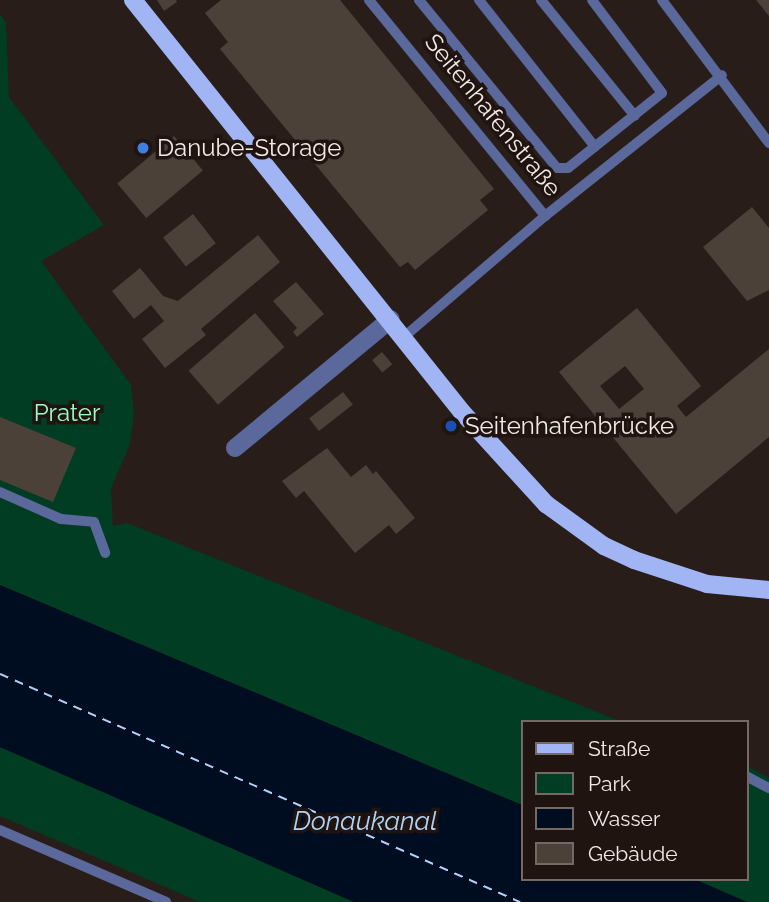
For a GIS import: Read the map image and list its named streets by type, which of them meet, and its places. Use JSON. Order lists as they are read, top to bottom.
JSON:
{
  "streets": {
    "lane": ["Seitenhafenstraße"]
  },
  "water": ["Donaukanal"],
  "parks": ["Prater"],
  "places": ["Danube-Storage", "Seitenhafenbrücke"],
  "legend": [
    "Straße",
    "Park",
    "Wasser",
    "Gebäude"
  ]
}
